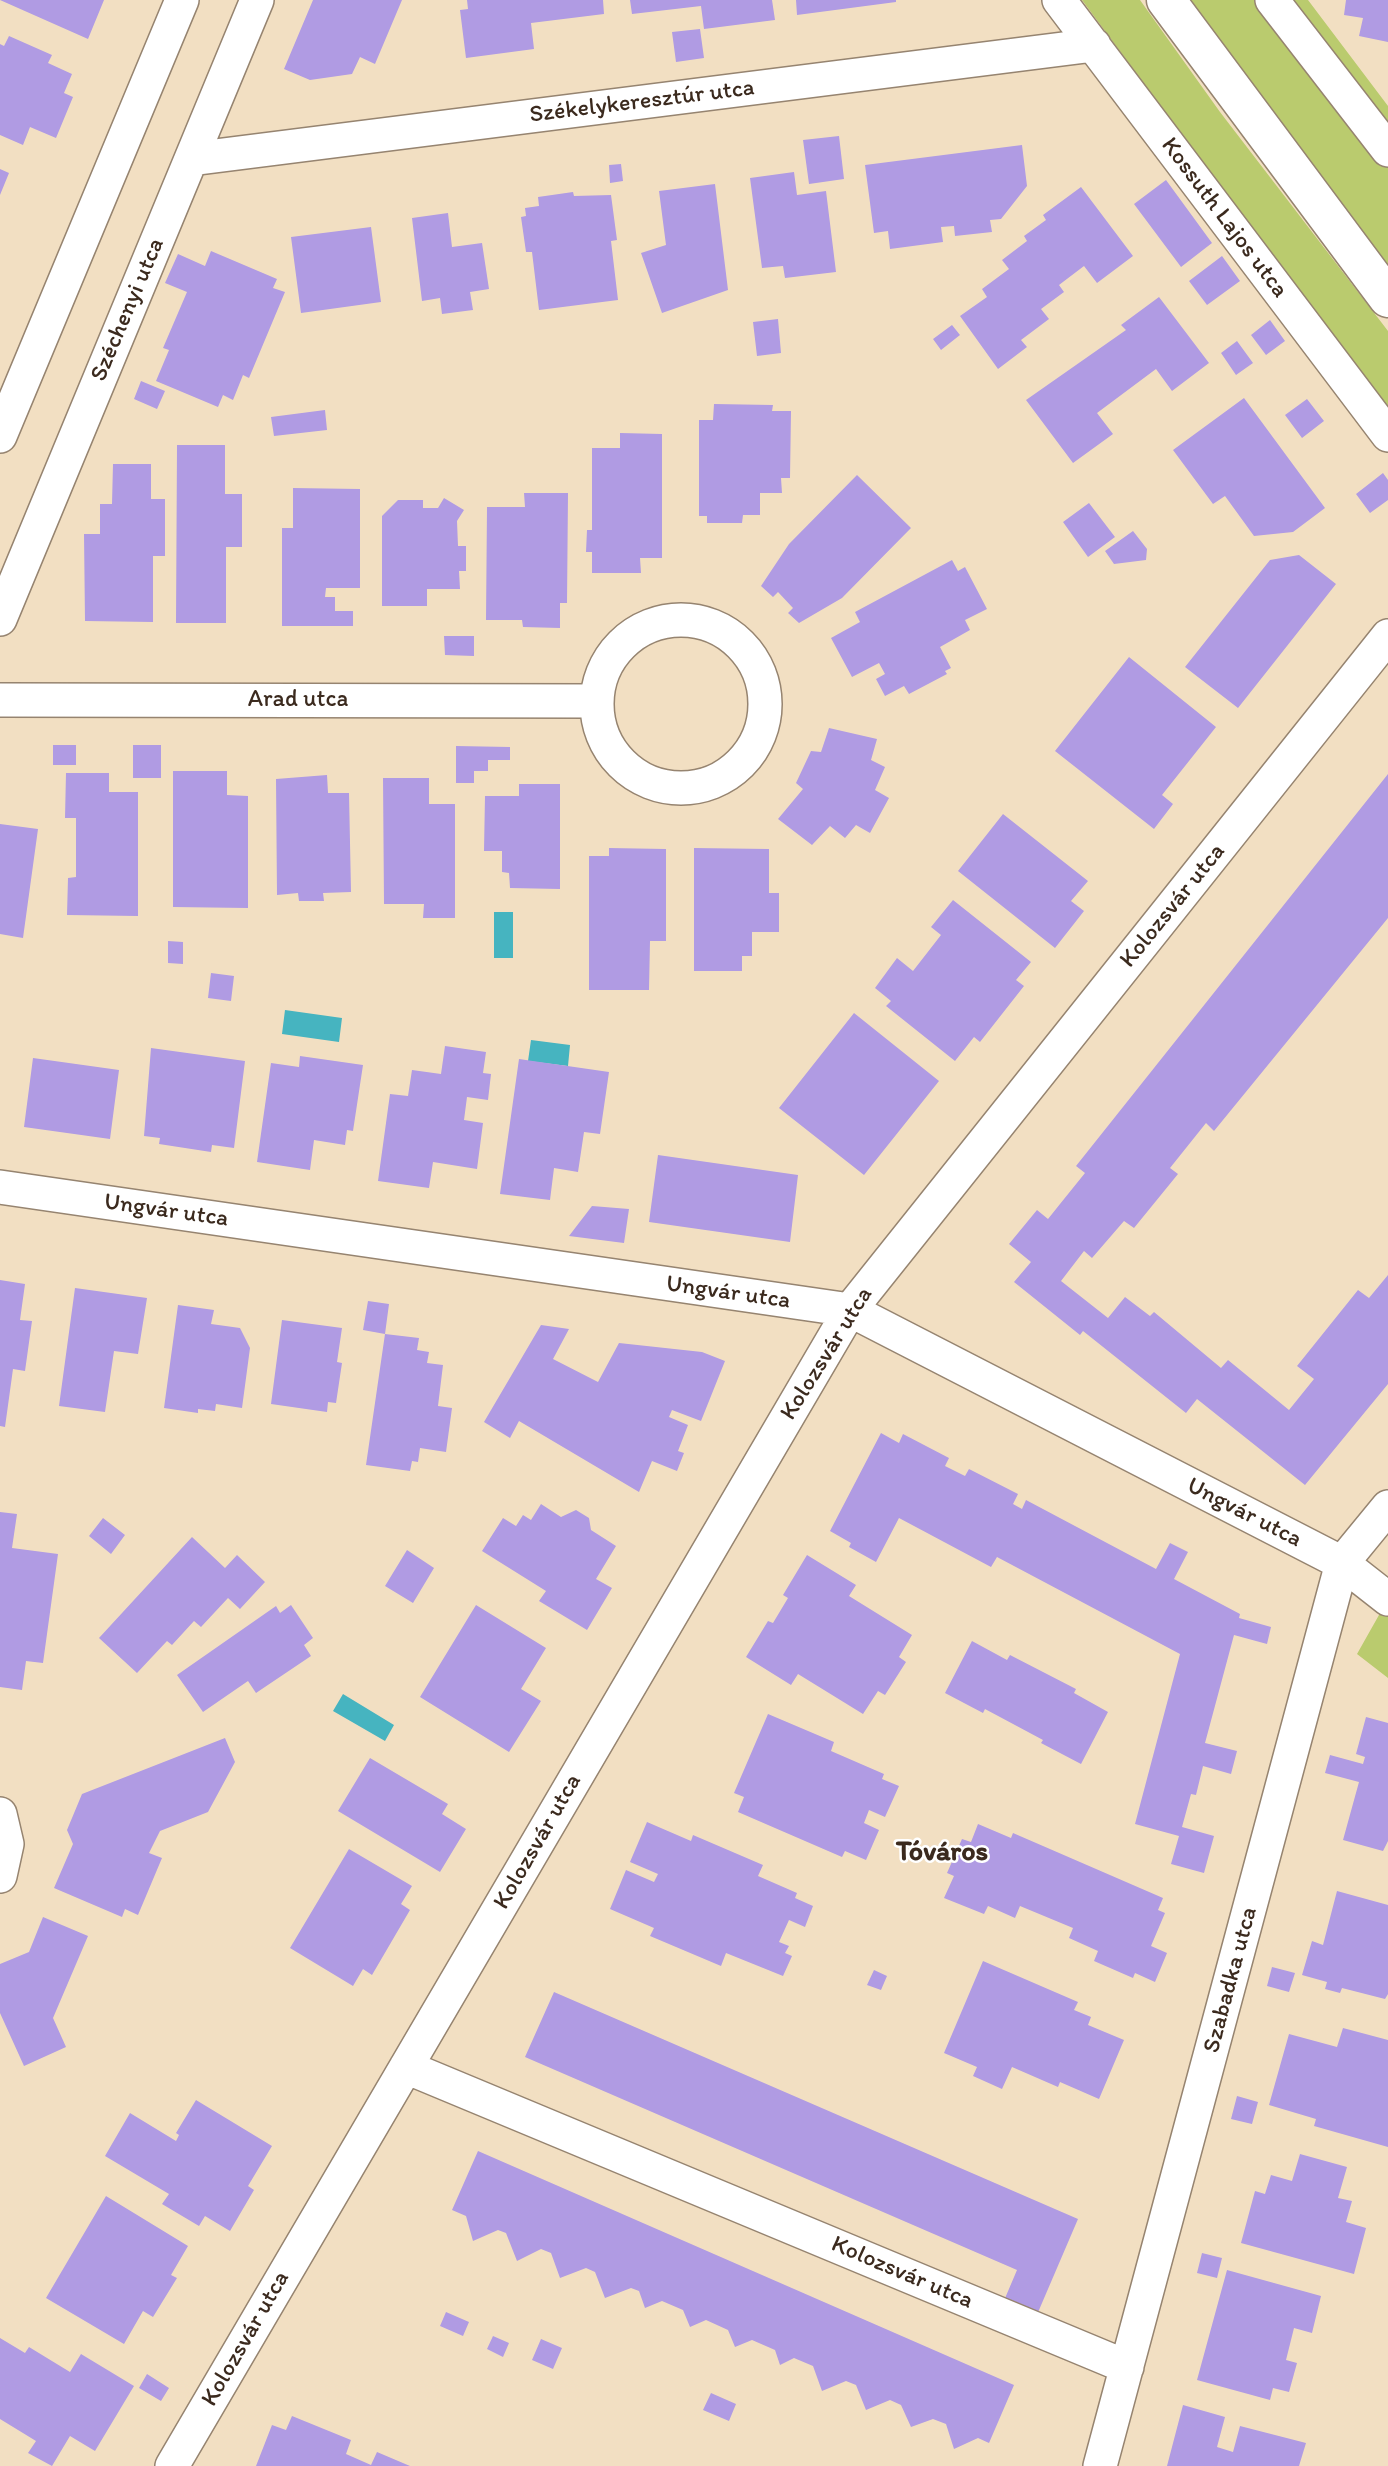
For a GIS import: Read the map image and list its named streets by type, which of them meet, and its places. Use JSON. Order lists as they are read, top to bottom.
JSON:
{
  "streets": {
    "street": [
      "Székelykeresztúr utca",
      "Kossuth Lajos utca",
      "Széchenyi utca",
      "Arad utca",
      "Kolozsvár utca",
      "Ungvár utca",
      "Szabadka utca"
    ]
  },
  "crossings": [
    ["Székelykeresztúr utca", "Kossuth Lajos utca"],
    ["Székelykeresztúr utca", "Széchenyi utca"],
    ["Kolozsvár utca", "Ungvár utca"],
    ["Kolozsvár utca", "Szabadka utca"],
    ["Ungvár utca", "Szabadka utca"]
  ],
  "districts": ["Tóváros"]
}
